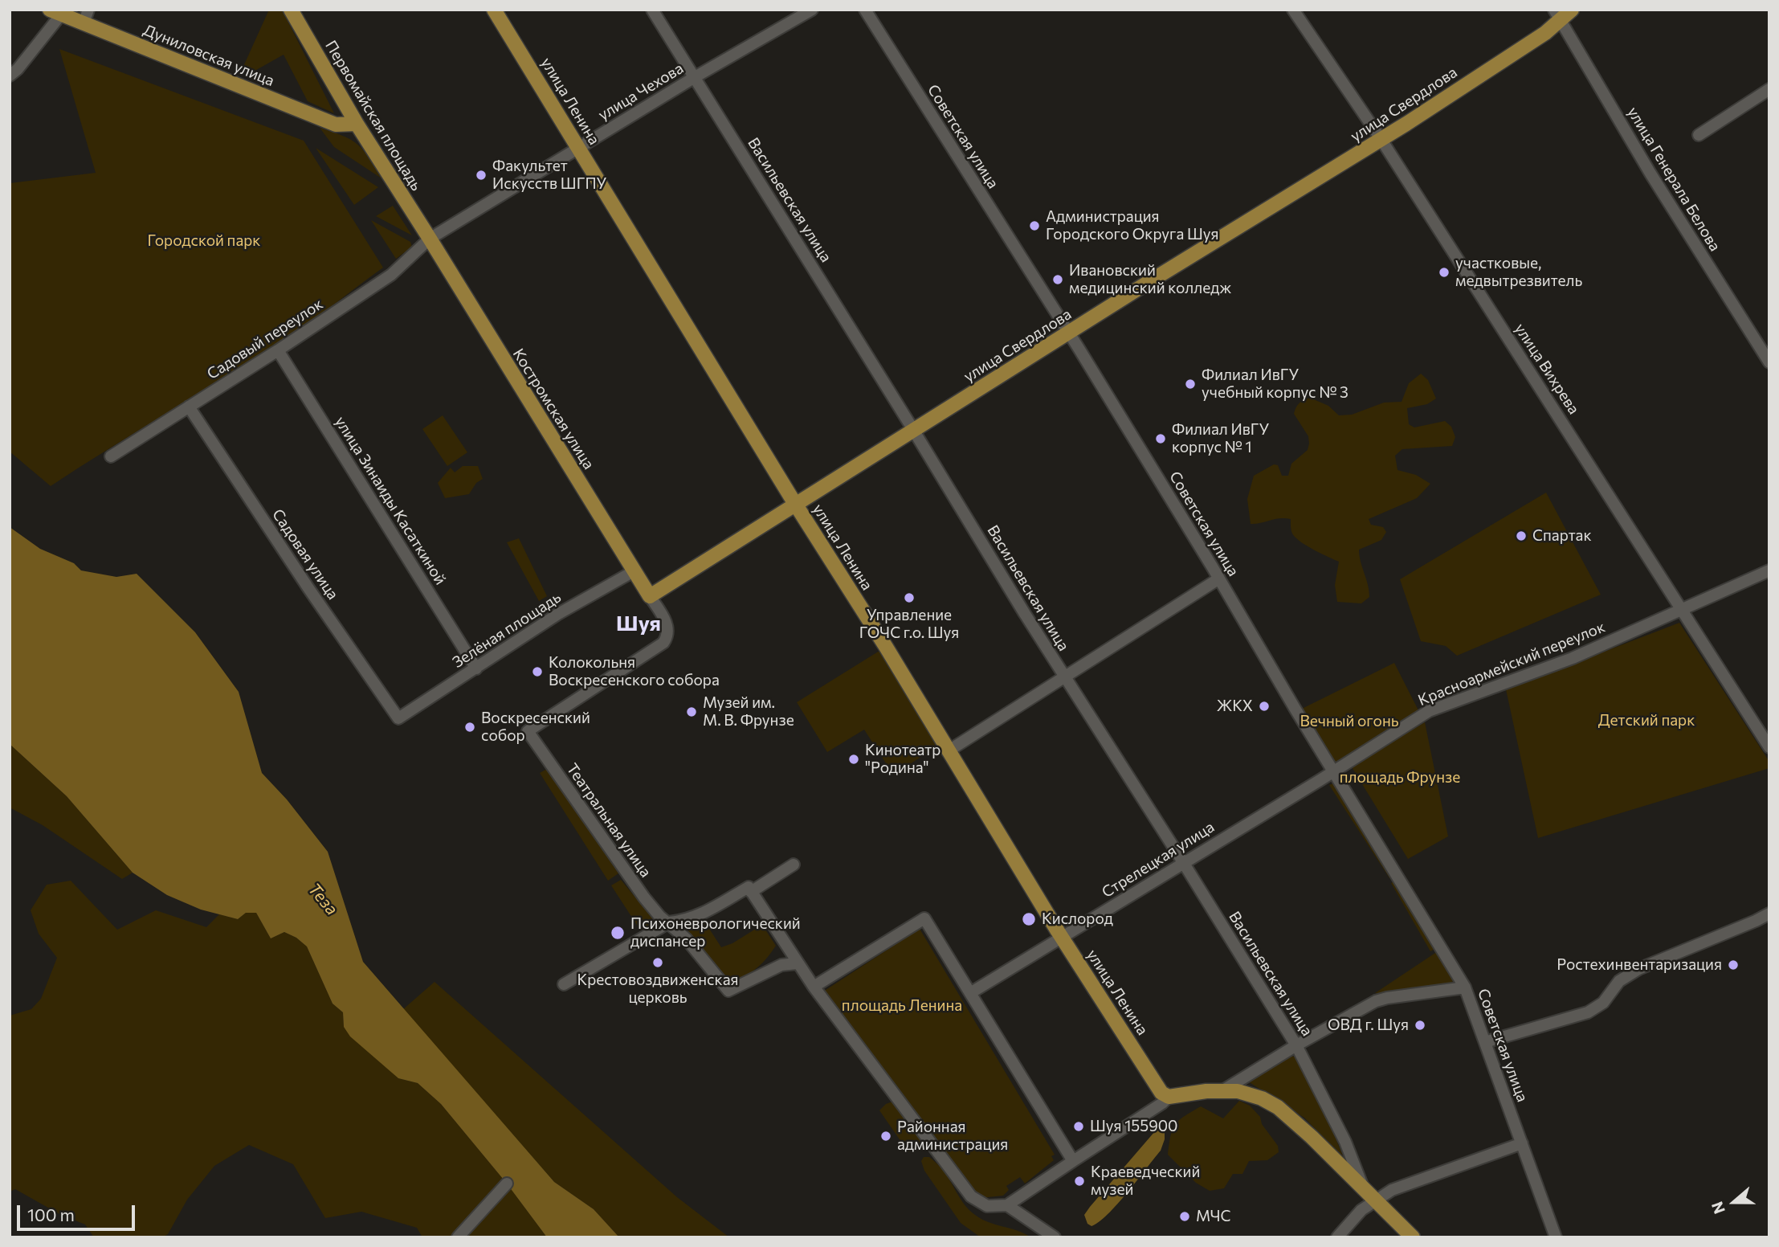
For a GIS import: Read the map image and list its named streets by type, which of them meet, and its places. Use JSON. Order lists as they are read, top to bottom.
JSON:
{
  "streets": {
    "main road": [
      "Дуниловская улица",
      "улица Ленина",
      "улица Свердлова",
      "Первомайская площадь",
      "Костромская улица"
    ],
    "street": [
      "улица Чехова",
      "Советская улица",
      "улица Генерала Белова",
      "Васильевская улица",
      "Садовый переулок",
      "улица Вихрева",
      "улица Зинаиды Касаткиной",
      "Садовая улица",
      "Зелёная площадь",
      "Красноармейский переулок",
      "Театральная улица",
      "Стрелецкая улица"
    ]
  },
  "crossings": [
    ["Дуниловская улица", "Первомайская площадь"],
    ["улица Чехова", "улица Ленина"],
    ["улица Чехова", "Первомайская площадь"],
    ["улица Чехова", "Васильевская улица"],
    ["улица Чехова", "Садовый переулок"],
    ["улица Чехова", "Костромская улица"],
    ["улица Ленина", "улица Свердлова"],
    ["улица Ленина", "Стрелецкая улица"],
    ["улица Свердлова", "Советская улица"],
    ["улица Свердлова", "улица Генерала Белова"],
    ["улица Свердлова", "Васильевская улица"],
    ["улица Свердлова", "улица Вихрева"],
    ["улица Свердлова", "Костромская улица"],
    ["улица Свердлова", "Театральная улица"],
    ["Первомайская площадь", "Садовый переулок"],
    ["Первомайская площадь", "Костромская улица"],
    ["Советская улица", "Красноармейский переулок"],
    ["Советская улица", "Стрелецкая улица"],
    ["Васильевская улица", "Стрелецкая улица"],
    ["Садовый переулок", "Костромская улица"],
    ["Садовый переулок", "улица Зинаиды Касаткиной"],
    ["Садовый переулок", "Садовая улица"],
    ["улица Вихрева", "Красноармейский переулок"],
    ["Костромская улица", "Зелёная площадь"],
    ["Костромская улица", "Театральная улица"],
    ["улица Зинаиды Касаткиной", "Зелёная площадь"],
    ["Садовая улица", "Зелёная площадь"],
    ["Красноармейский переулок", "Стрелецкая улица"]
  ],
  "districts": ["Шуя"],
  "water": ["Теза"],
  "parks": [
    "Городской парк",
    "Детский парк",
    "Вечный огонь",
    "площадь Фрунзе",
    "площадь Ленина"
  ],
  "places": [
    "Факультет Искусств ШГПУ",
    "Администрация Городского Округа Шуя",
    "участковые, медвытрезвитель",
    "Ивановский медицинский колледж",
    "Филиал ИвГУ учебный корпус № 3",
    "Филиал ИвГУ корпус № 1",
    "Спартак",
    "Управление ГОЧС г.о. Шуя",
    "Колокольня Воскресенского собора",
    "ЖКХ",
    "Музей им. М. В. Фрунзе",
    "Воскресенский собор",
    "Кинотеатр \"Родина\"",
    "Кислород",
    "Психоневрологический диспансер",
    "Крестовоздвиженская церковь",
    "Ростехинвентаризация",
    "ОВД г. Шуя",
    "Шуя 155900",
    "Районная администрация",
    "Краеведческий музей",
    "МЧС"
  ],
  "scale_bar": "100 m",
  "north": "left"
}
